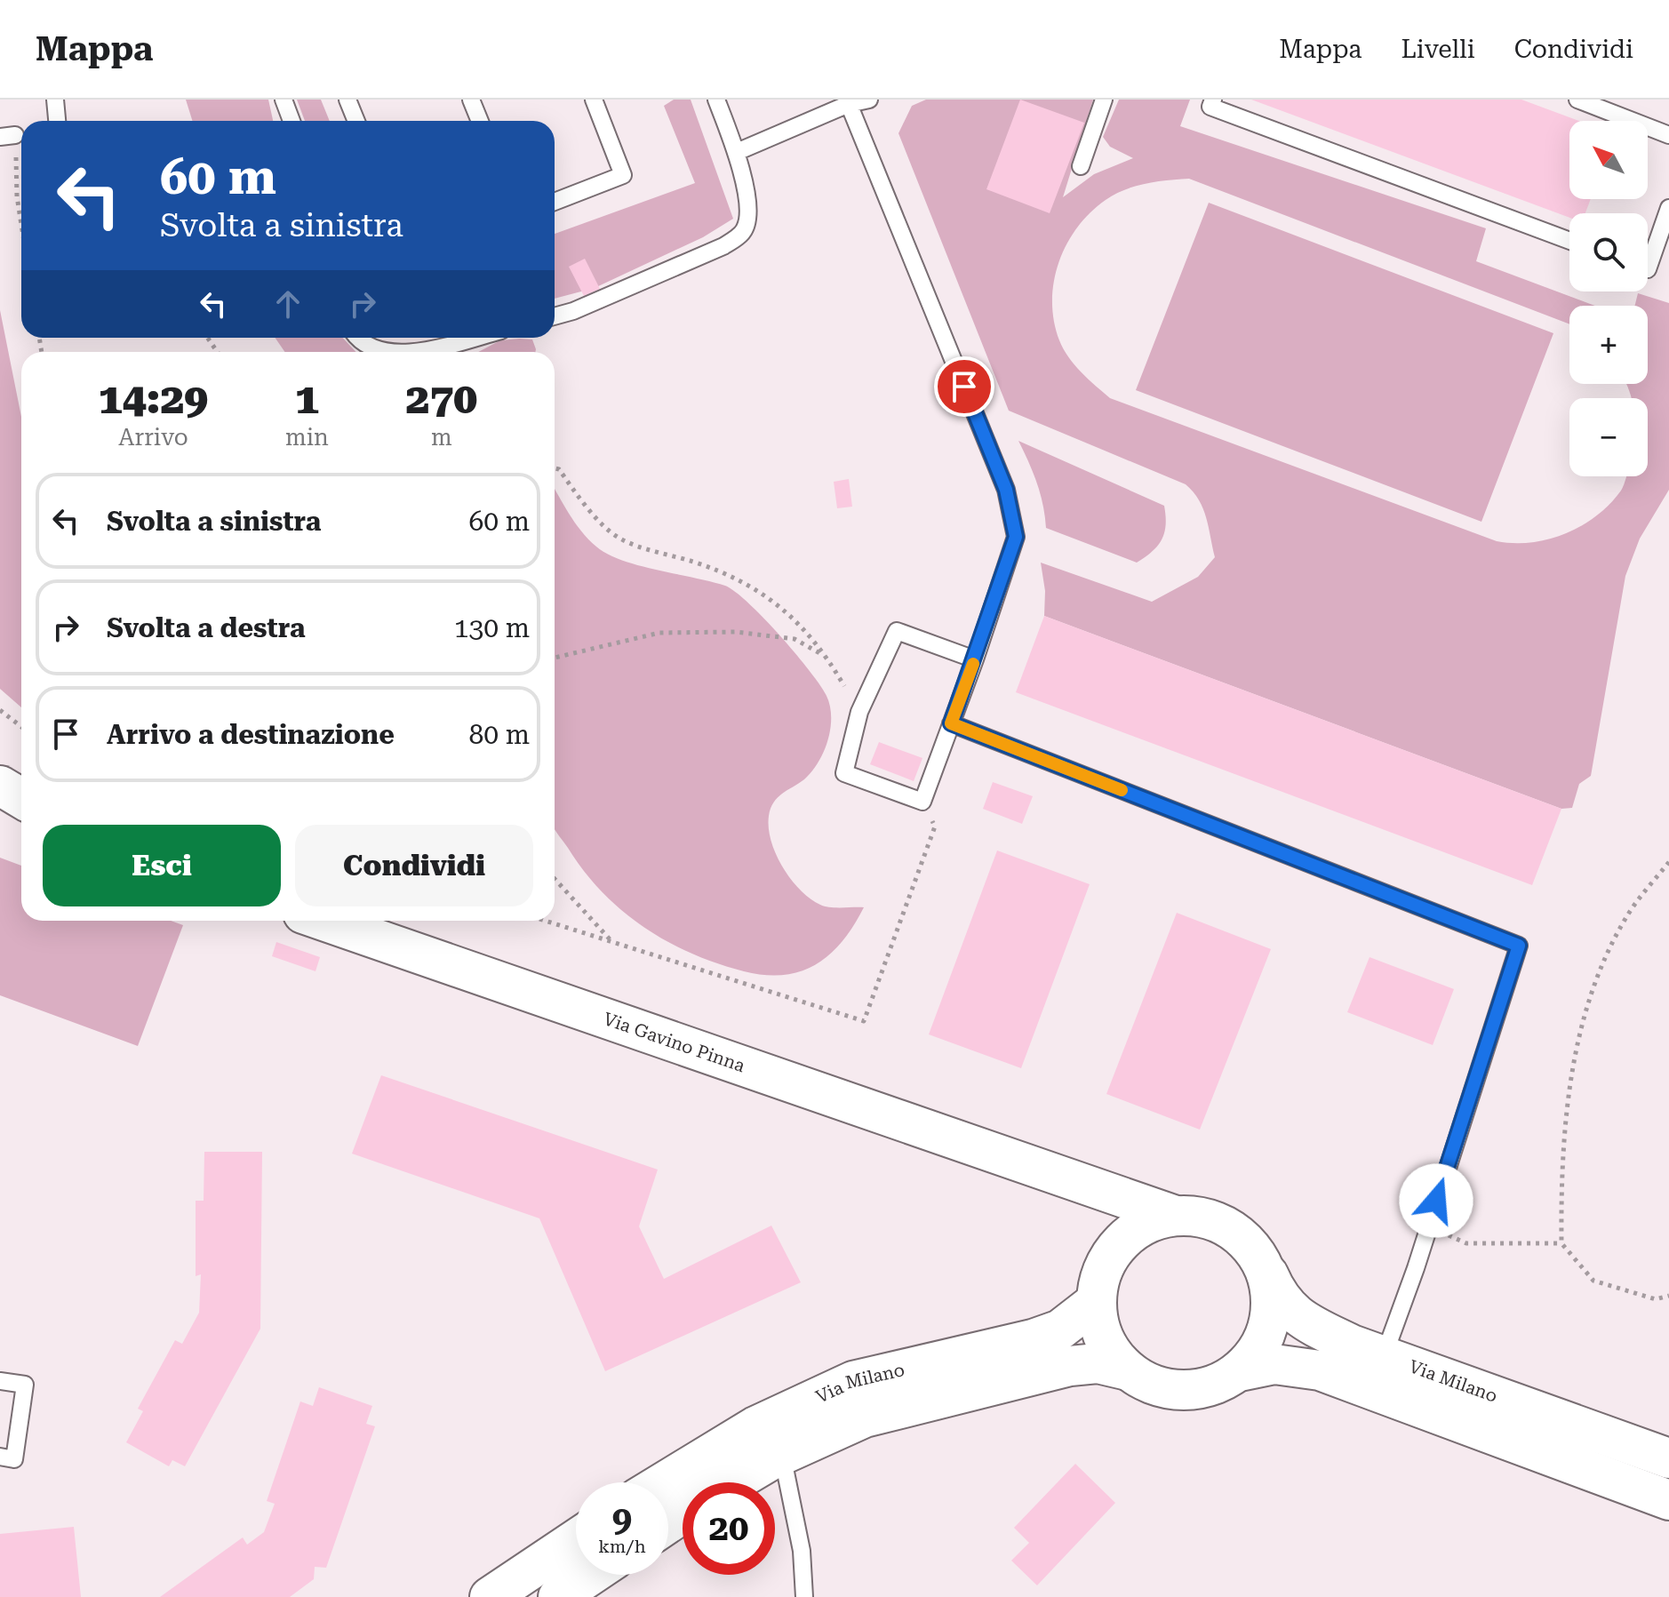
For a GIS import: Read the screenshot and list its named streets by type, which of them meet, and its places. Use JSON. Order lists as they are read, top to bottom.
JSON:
{
  "streets": {
    "main road": ["Via Gavino Pinna", "Via Milano"]
  },
  "crossings": [
    ["Via Gavino Pinna", "Via Milano"]
  ],
  "north": "top left",
  "page": {
    "header": "Mappa",
    "nav": ["Mappa", "Livelli", "Condividi"],
    "map_buttons": ["+", "−"],
    "turn": ["60 m", "Svolta a sinistra"],
    "eta": [
      "14:29",
      "Arrivo",
      "1",
      "min",
      "270",
      "m"
    ],
    "list": [
      {
        "name": "Svolta a sinistra",
        "value": "60 m"
      },
      {
        "name": "Svolta a destra",
        "value": "130 m"
      },
      {
        "name": "Arrivo a destinazione",
        "value": "80 m"
      }
    ],
    "buttons": ["Esci", "Condividi"],
    "speed": "9 km/h",
    "limit": "20"
  }
}
